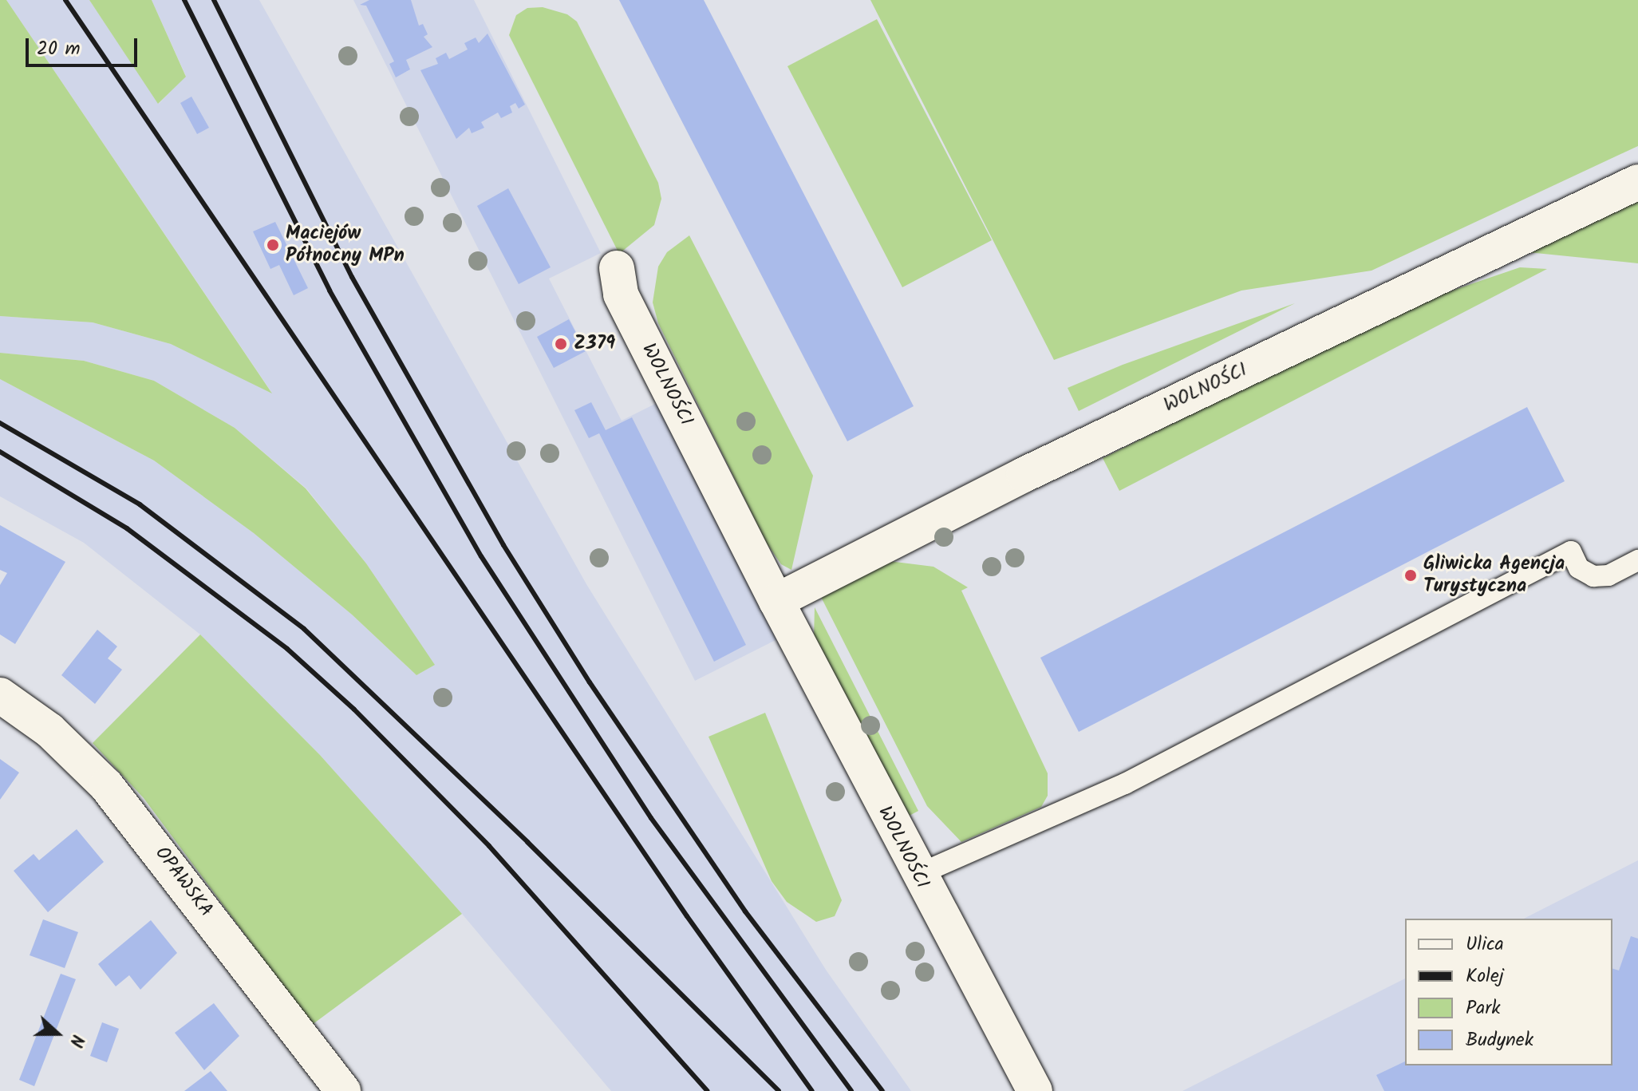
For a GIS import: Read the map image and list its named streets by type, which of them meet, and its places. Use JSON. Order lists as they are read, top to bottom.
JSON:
{
  "streets": {
    "street": ["WOLNOŚCI", "OPAWSKA"]
  },
  "places": ["Maciejów Północny MPn", "Z379", "Gliwicka Agencja Turystyczna"],
  "legend": [
    "Ulica",
    "Kolej",
    "Park",
    "Budynek"
  ],
  "scale_bar": "20 m",
  "north": "right"
}
